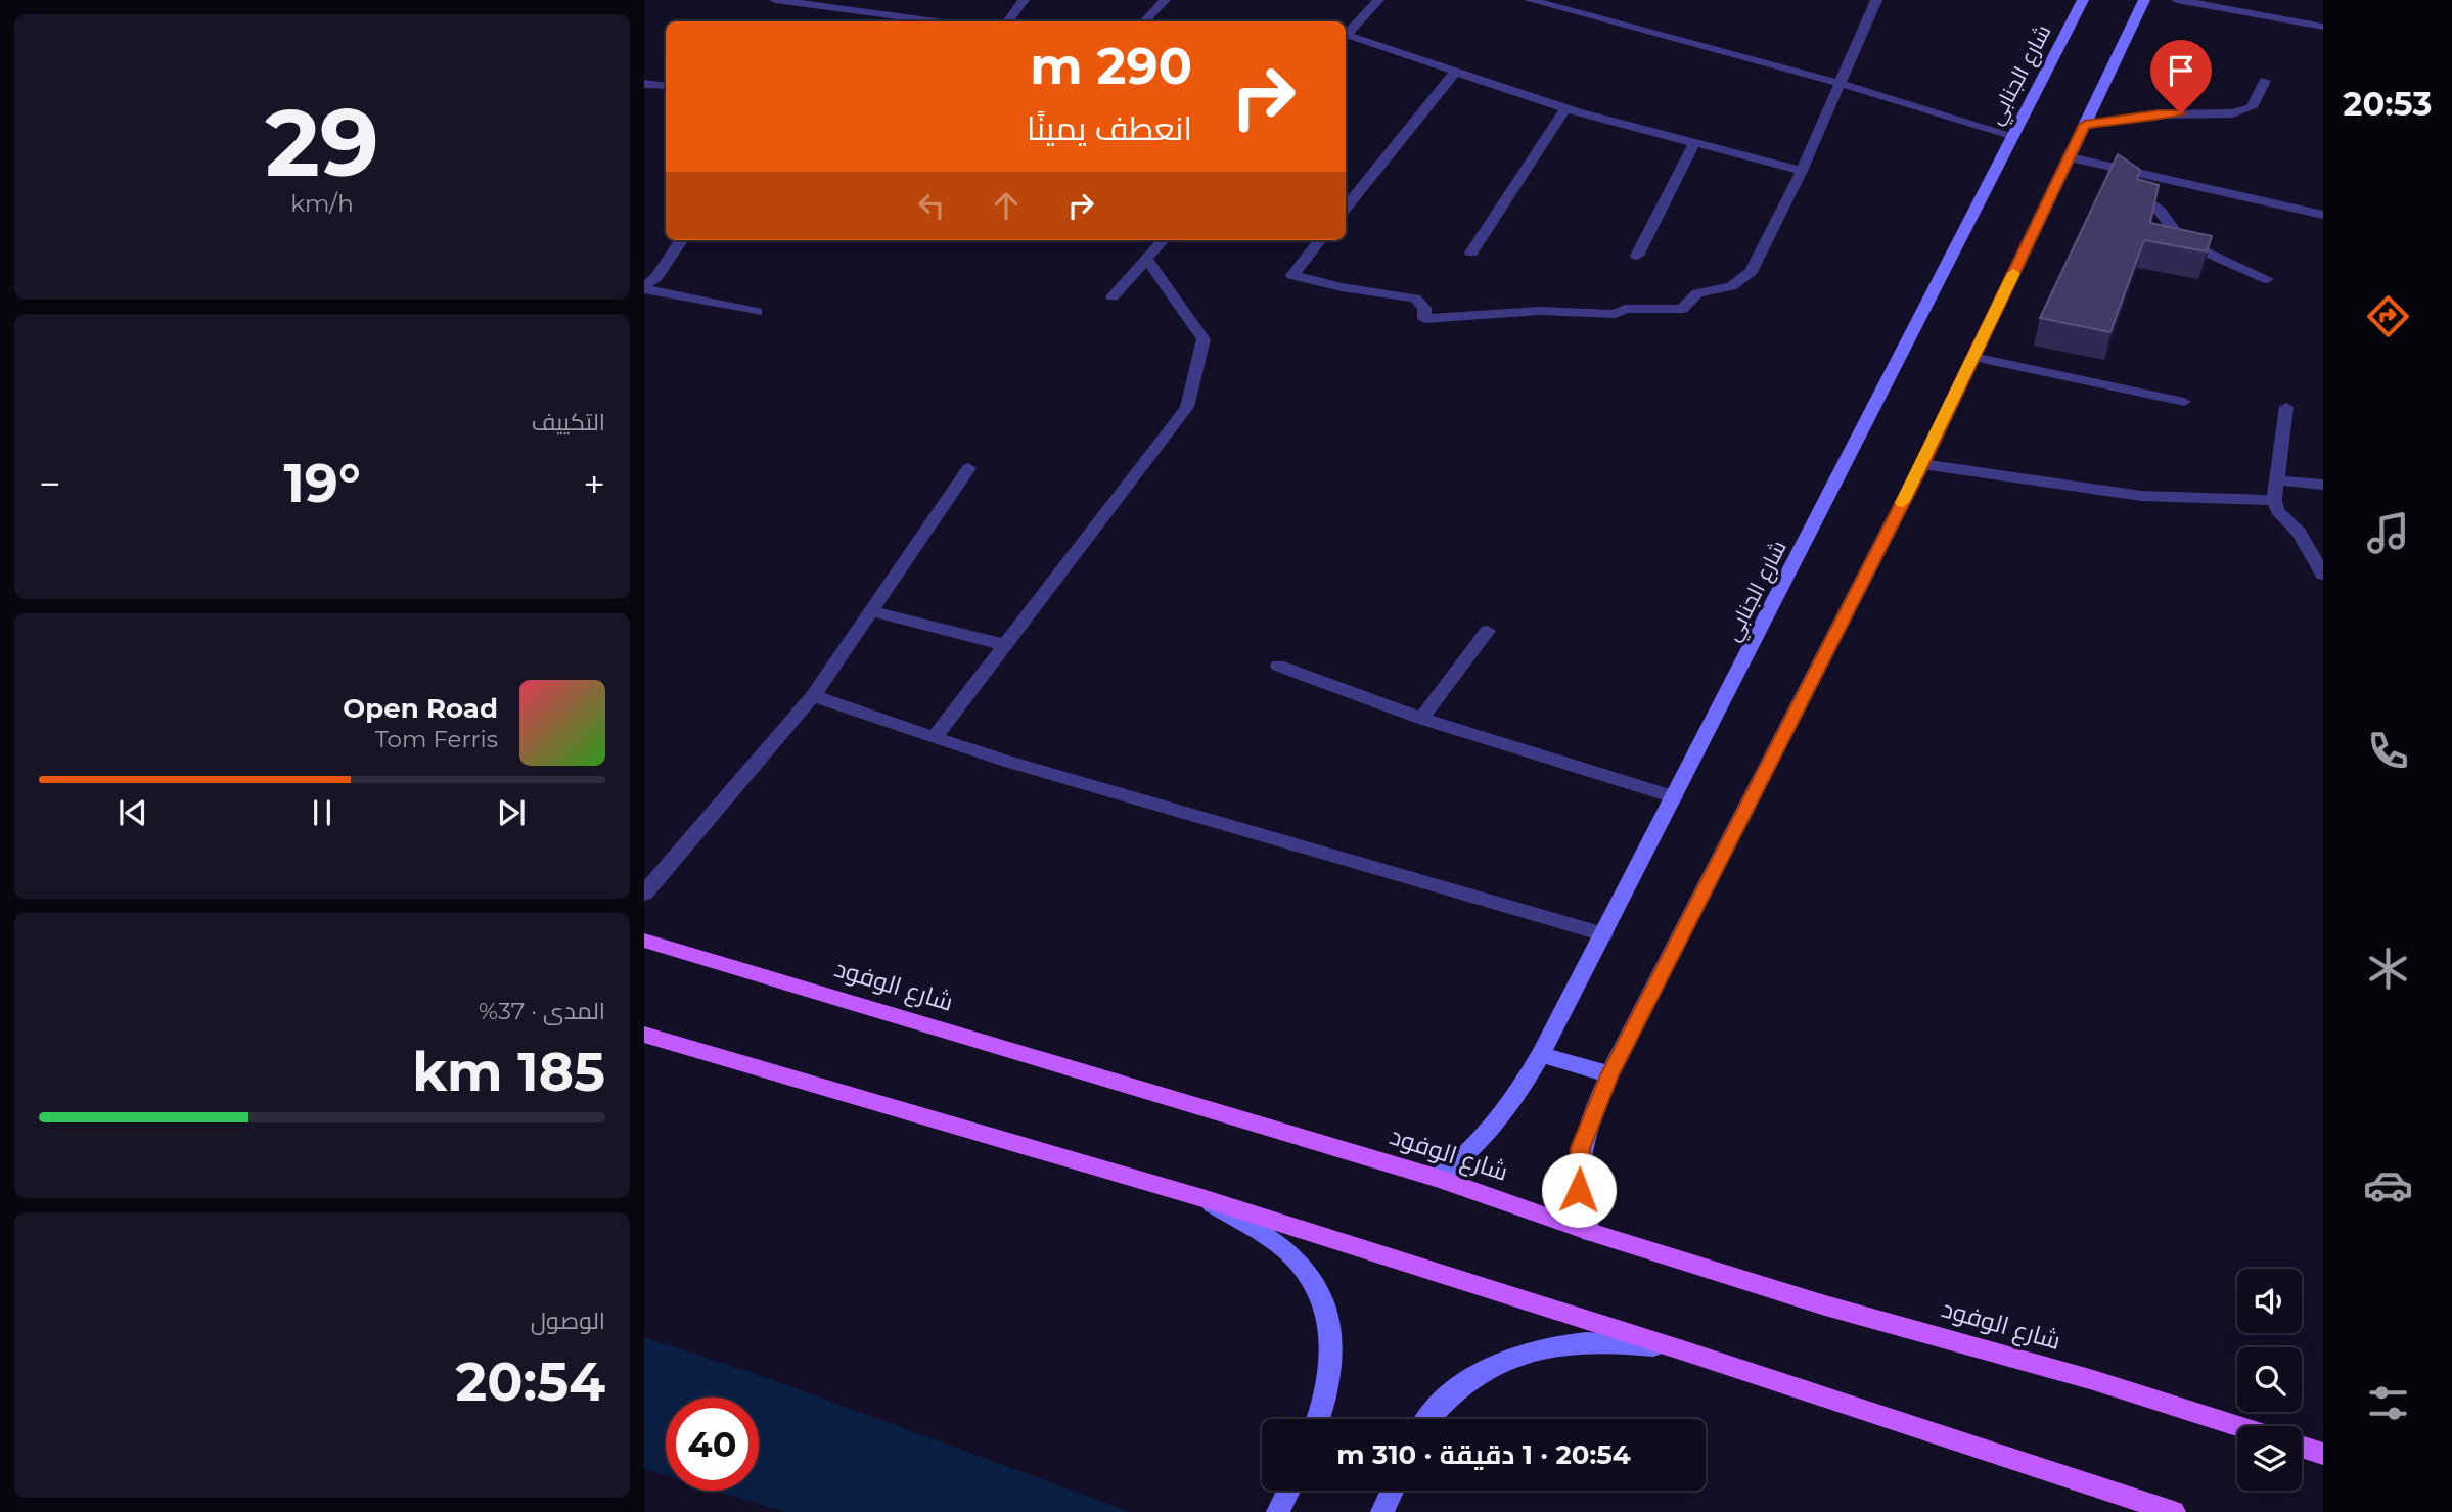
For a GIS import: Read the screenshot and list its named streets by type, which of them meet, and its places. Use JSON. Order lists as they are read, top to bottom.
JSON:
{
  "streets": {
    "main road": ["شارع الوفود"],
    "street": ["شارع الجنابي"]
  },
  "crossings": [
    ["شارع الجنابي", "شارع الوفود"]
  ],
  "page": {
    "tabs": "20:53",
    "tile": [
      ["29", "km/h"],
      "التكييف",
      ["المدى · 37%", "185 km"],
      ["الوصول", "20:54"]
    ],
    "turn": ["290 m", "انعطف يمينًا"],
    "heat": ["−", "19°", "+"],
    "song": ["Open Road", "Tom Ferris"],
    "limit": "40",
    "trip": "20:54 · 1 دقيقة · 310 m"
  }
}
